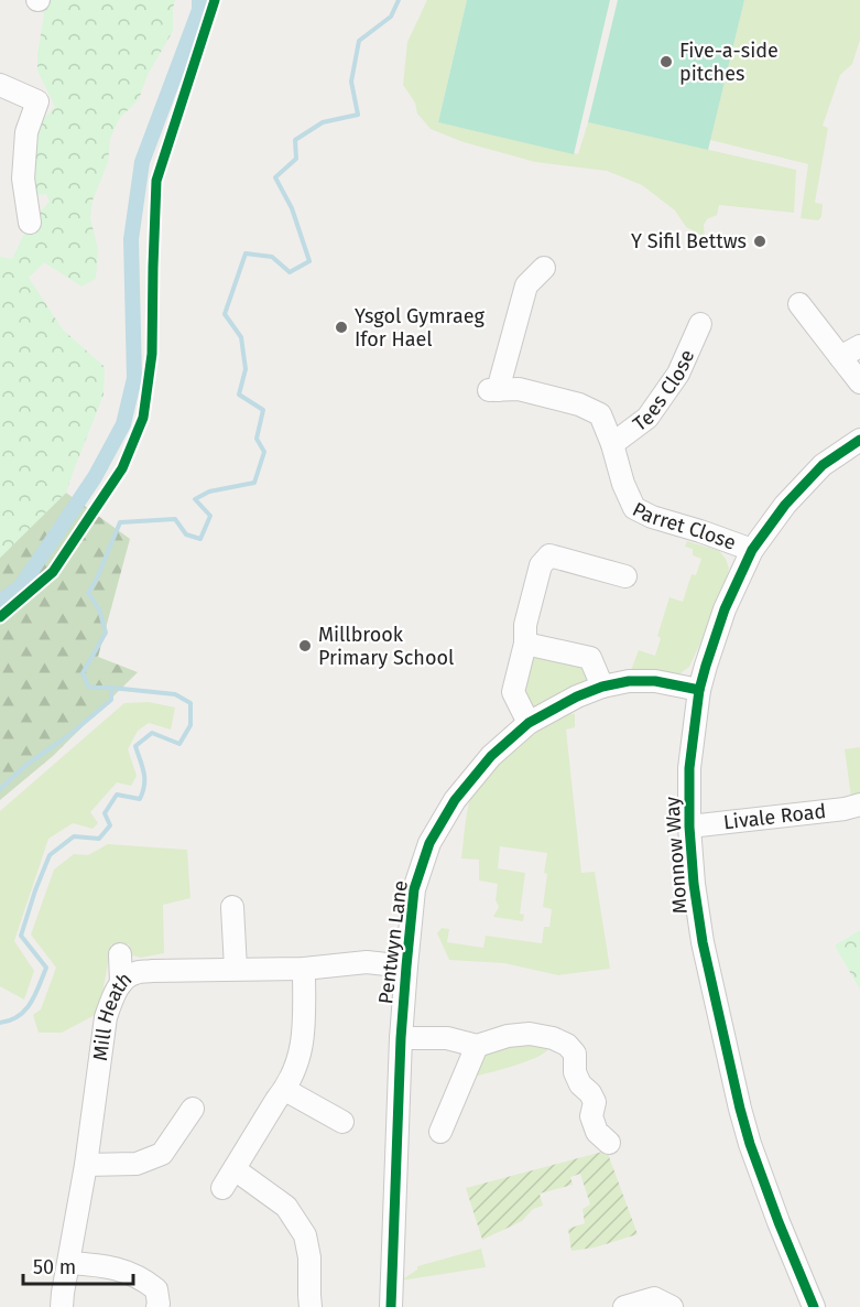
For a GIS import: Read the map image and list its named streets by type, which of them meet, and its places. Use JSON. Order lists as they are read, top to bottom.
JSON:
{
  "streets": {
    "street": [
      "Tees Close",
      "Parret Close",
      "Livale Road",
      "Monnow Way",
      "Pentwyn Lane",
      "Mill Heath"
    ]
  },
  "crossings": [
    ["Tees Close", "Parret Close"],
    ["Parret Close", "Monnow Way"],
    ["Livale Road", "Monnow Way"],
    ["Monnow Way", "Pentwyn Lane"],
    ["Pentwyn Lane", "Mill Heath"]
  ],
  "places": [
    "Five-a-side pitches",
    "Y Sifil Bettws",
    "Ysgol Gymraeg Ifor Hael",
    "Millbrook Primary School"
  ],
  "scale_bar": "50 m"
}
